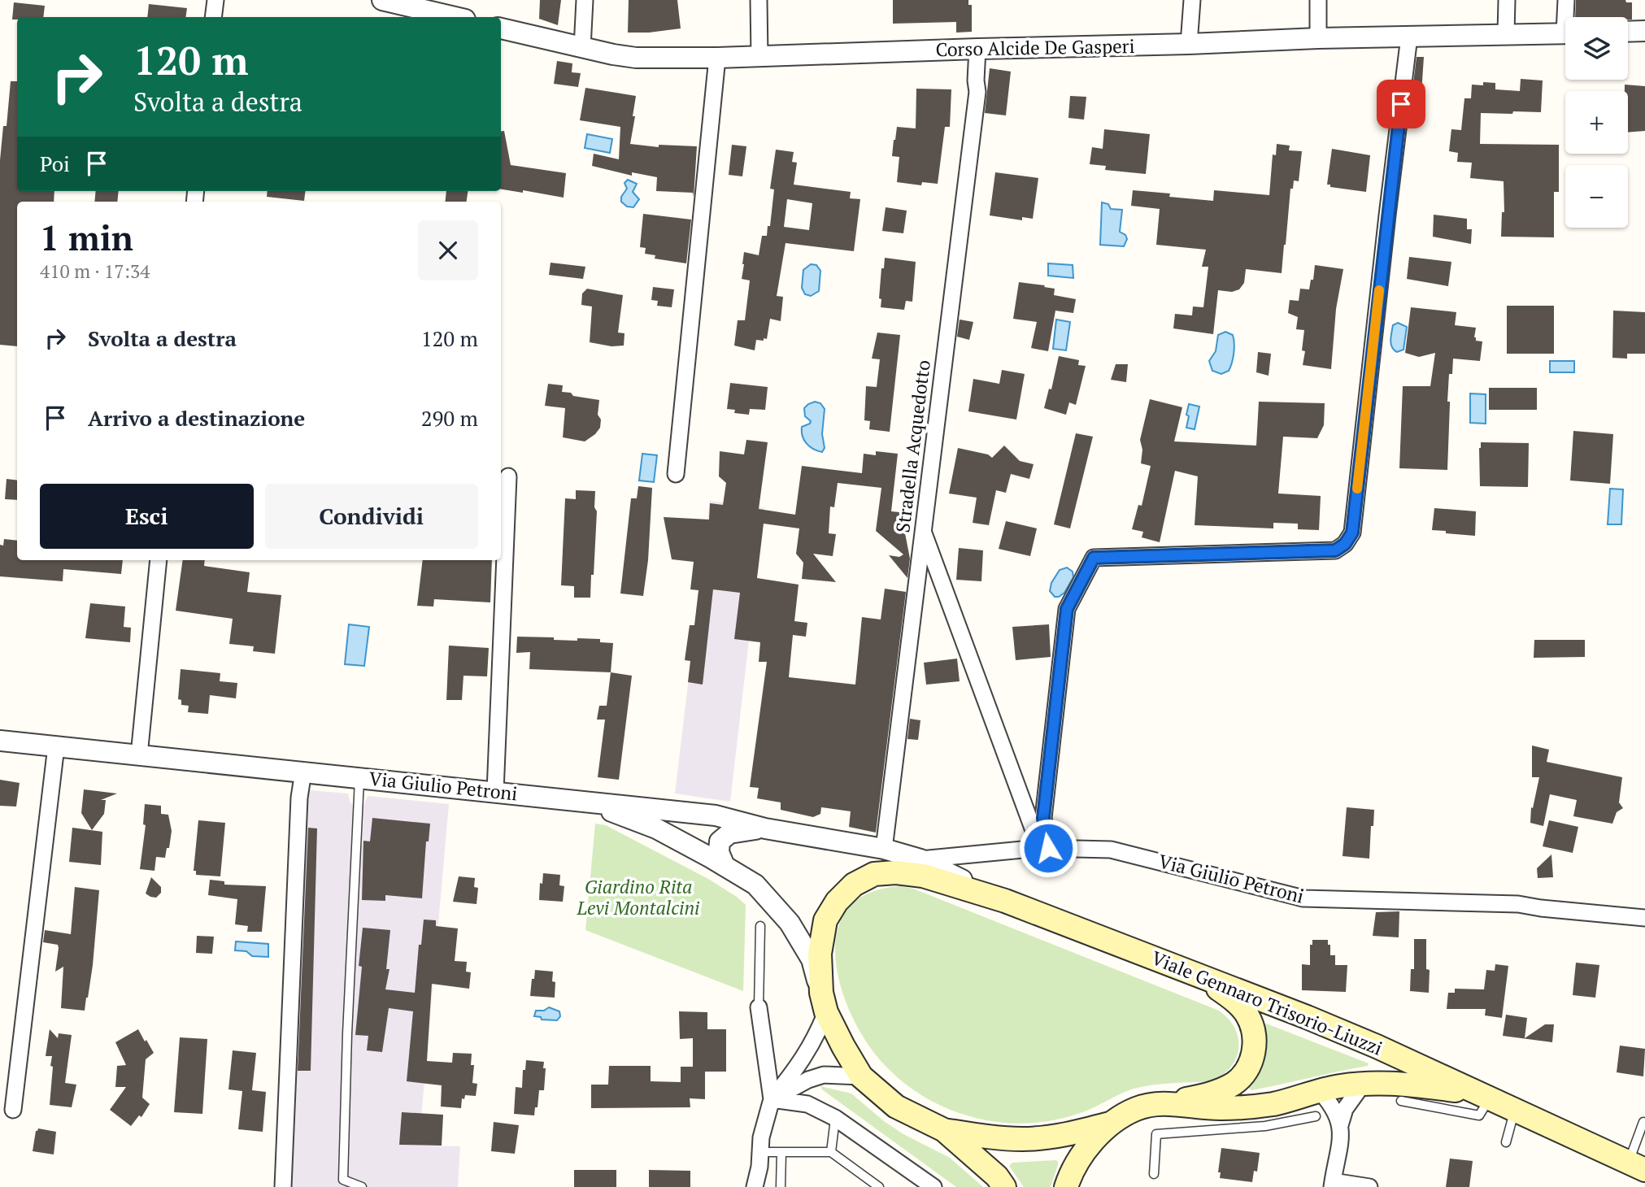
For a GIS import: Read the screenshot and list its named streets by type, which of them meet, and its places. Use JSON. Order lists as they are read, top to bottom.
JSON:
{
  "streets": {
    "main road": ["Viale Gennaro Trisorio-Liuzzi"],
    "street": ["Corso Alcide De Gasperi", "Stradella Acquedotto", "Via Giulio Petroni"]
  },
  "crossings": [
    ["Corso Alcide De Gasperi", "Stradella Acquedotto"],
    ["Stradella Acquedotto", "Via Giulio Petroni"],
    ["Stradella Acquedotto", "Viale Gennaro Trisorio-Liuzzi"],
    ["Via Giulio Petroni", "Viale Gennaro Trisorio-Liuzzi"]
  ],
  "parks": ["Giardino Rita Levi Montalcini"],
  "page": {
    "map_buttons": ["+", "−"],
    "turn": ["120 m", "Svolta a destra"],
    "then": "Poi",
    "heading": ["1 min", "410 m · 17:34"],
    "list": [
      {
        "name": "Svolta a destra",
        "value": "120 m"
      },
      {
        "name": "Arrivo a destinazione",
        "value": "290 m"
      }
    ],
    "buttons": ["Esci", "Condividi"]
  }
}
